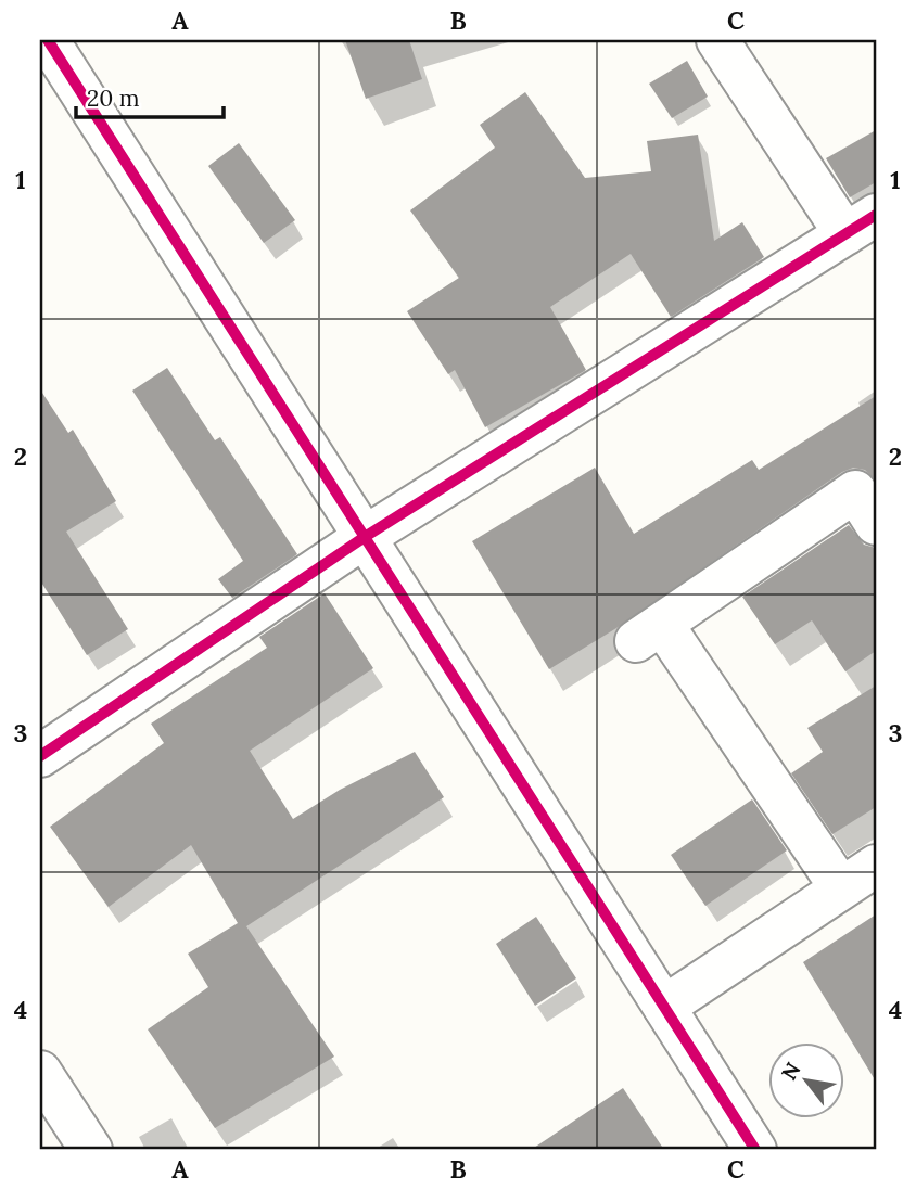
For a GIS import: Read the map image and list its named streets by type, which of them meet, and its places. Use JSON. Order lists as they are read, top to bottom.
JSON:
{
  "scale_bar": "20 m",
  "north": "top left",
  "grid": {
    "columns": ["A", "B", "C"],
    "rows": [
      "1",
      "2",
      "3",
      "4"
    ]
  }
}
